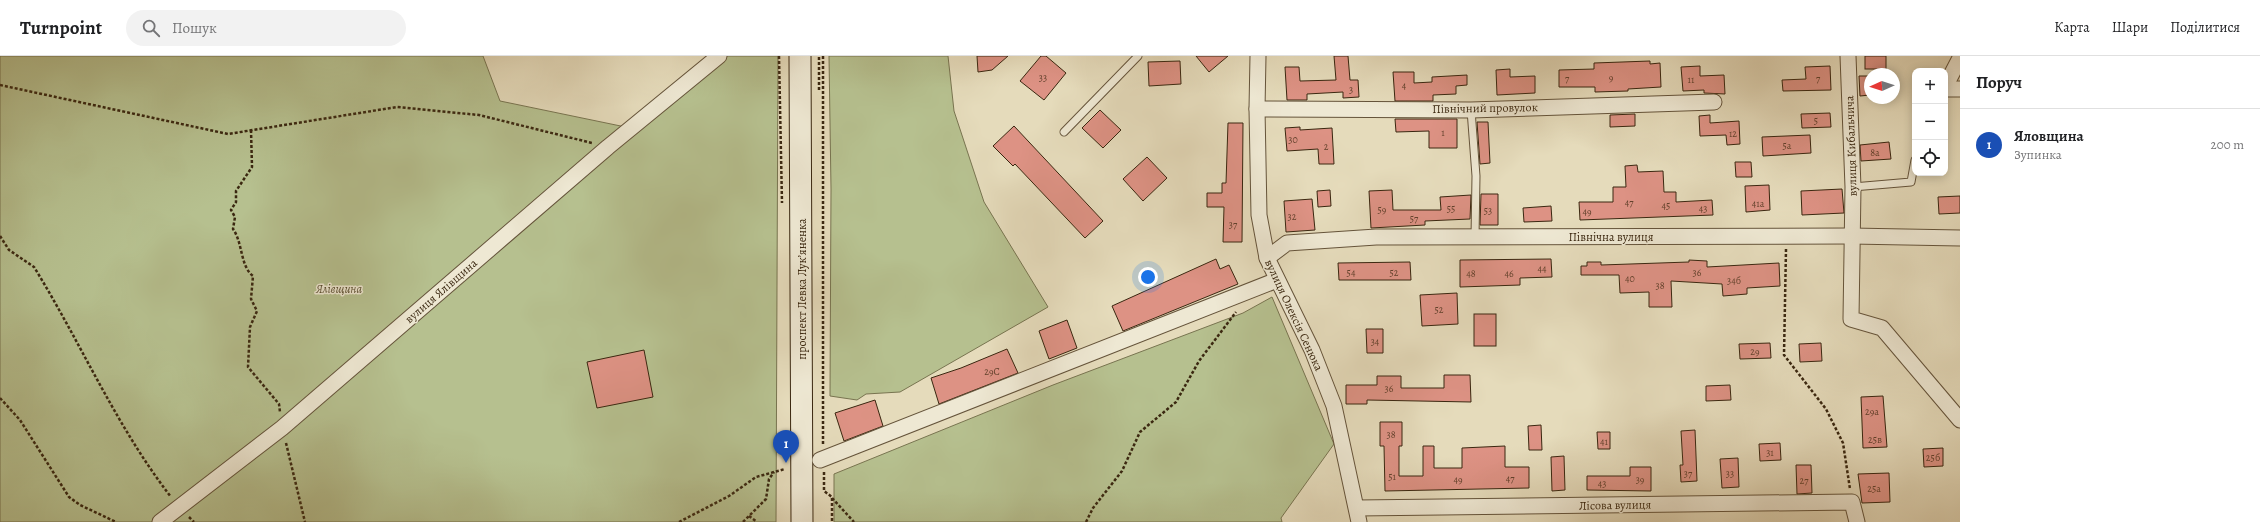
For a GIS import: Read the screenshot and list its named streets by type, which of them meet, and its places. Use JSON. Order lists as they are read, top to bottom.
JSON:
{
  "streets": {
    "main road": ["проспект Левка Лукʼяненка"],
    "street": [
      "Північний провулок",
      "вулиця Кибальчича",
      "Північна вулиця",
      "вулиця Ялівщина",
      "вулиця Олексія Сенюка",
      "Лісова вулиця"
    ]
  },
  "crossings": [
    ["Північний провулок", "вулиця Олексія Сенюка"],
    ["вулиця Кибальчича", "Північна вулиця"],
    ["Північна вулиця", "вулиця Олексія Сенюка"],
    ["вулиця Олексія Сенюка", "Лісова вулиця"]
  ],
  "parks": ["Ялівщина"],
  "house_numbers": [
    "33",
    "9",
    "7",
    "7",
    "11",
    "4",
    "3",
    "5",
    "1",
    "12",
    "30",
    "5а",
    "2",
    "8а",
    "47",
    "41а",
    "45",
    "55",
    "43",
    "59",
    "53",
    "49",
    "32",
    "57",
    "37",
    "44",
    "54",
    "52",
    "36",
    "48",
    "46",
    "40",
    "34б",
    "38",
    "52",
    "34",
    "29",
    "29С",
    "36",
    "29а",
    "38",
    "25в",
    "41",
    "31",
    "25б",
    "37",
    "33",
    "51",
    "47",
    "49",
    "39",
    "27",
    "43",
    "25а"
  ],
  "north": "left",
  "page": {
    "header": "Turnpoint",
    "search": "Пошук",
    "nav": ["Карта", "Шари", "Поділитися"],
    "heading": "Поруч",
    "map_buttons": ["+", "−"],
    "list": [
      {
        "mark": "1",
        "name": "Яловщина",
        "note": "Зупинка",
        "value": "200 m"
      }
    ],
    "pins": "1"
  }
}
